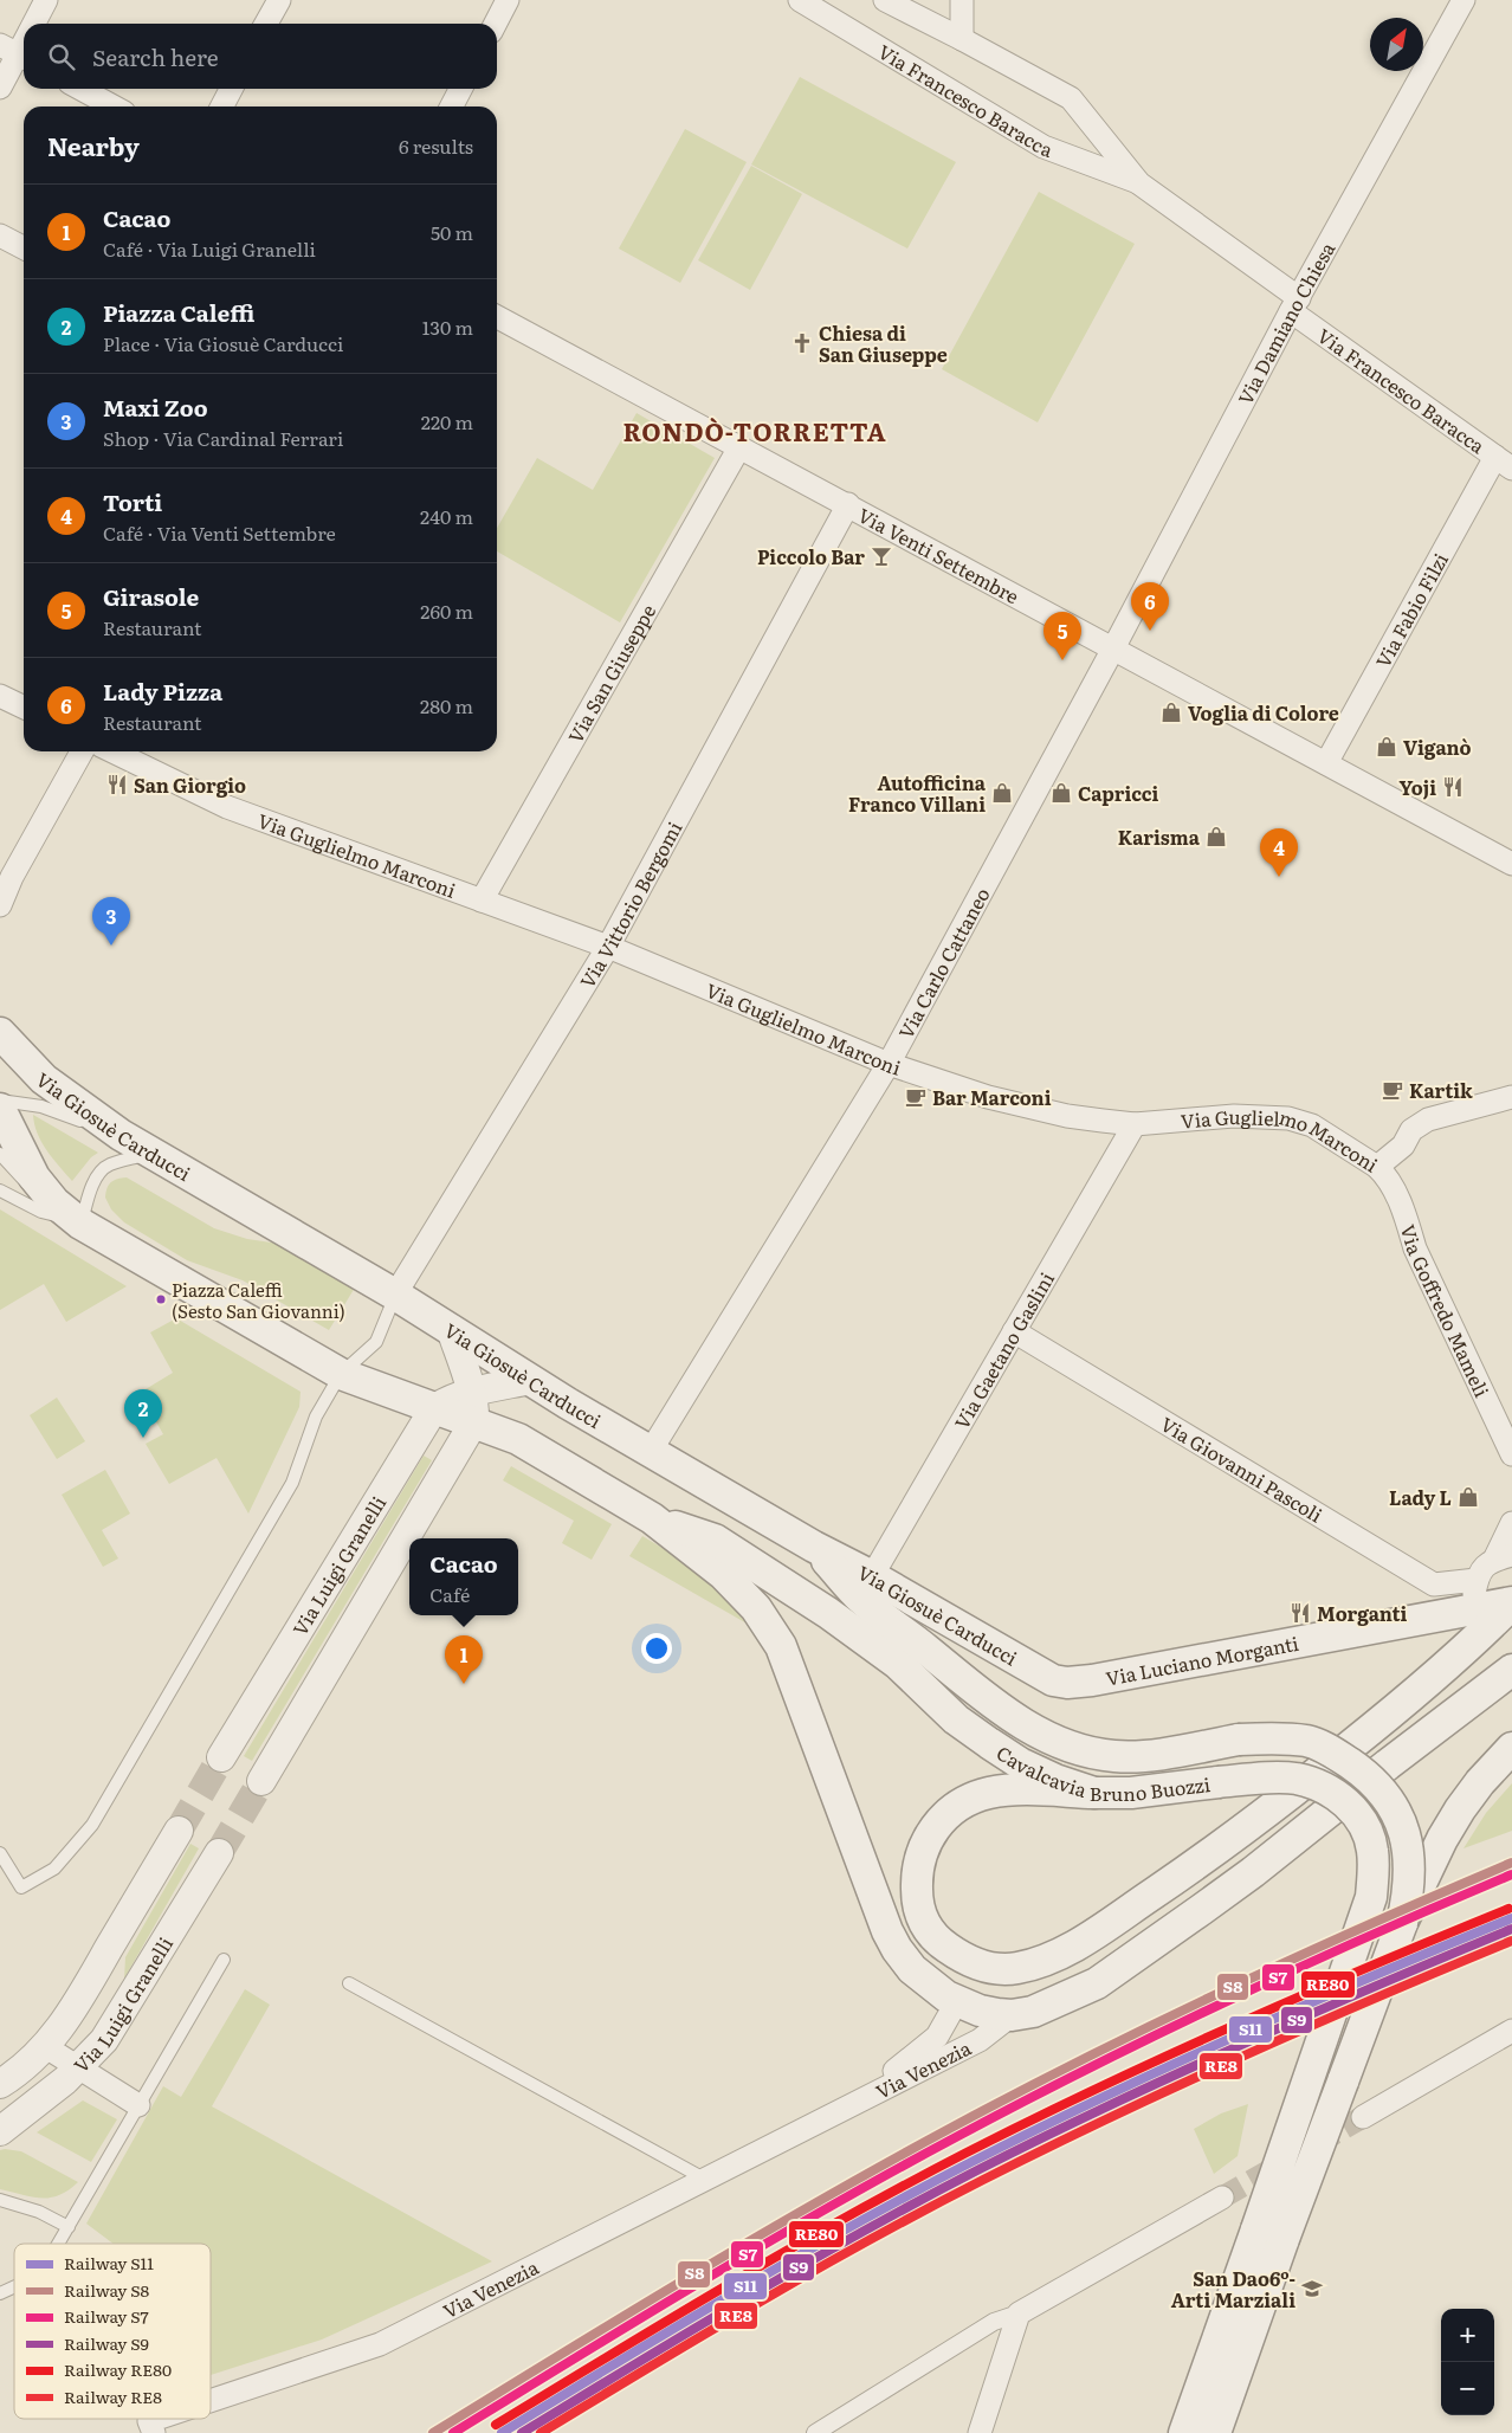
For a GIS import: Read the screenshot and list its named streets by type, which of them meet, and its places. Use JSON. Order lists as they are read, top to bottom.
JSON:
{
  "streets": {
    "main road": ["Via Giosuè Carducci", "Via Luciano Morganti", "Cavalcavia Bruno Buozzi"],
    "street": [
      "Via Francesco Baracca",
      "Via Damiano Chiesa",
      "Via Venti Settembre",
      "Via Fabio Filzi",
      "Via San Giuseppe",
      "Via Guglielmo Marconi",
      "Via Vittorio Bergomi",
      "Via Carlo Cattaneo",
      "Via Goffredo Mameli",
      "Via Gaetano Gaslini",
      "Via Giovanni Pascoli",
      "Via Luigi Granelli",
      "Via Venezia"
    ]
  },
  "crossings": [
    ["Via Francesco Baracca", "Via Damiano Chiesa"],
    ["Via Francesco Baracca", "Via Fabio Filzi"],
    ["Via Damiano Chiesa", "Via Venti Settembre"],
    ["Via Damiano Chiesa", "Via Carlo Cattaneo"],
    ["Via Venti Settembre", "Via Fabio Filzi"],
    ["Via Venti Settembre", "Via San Giuseppe"],
    ["Via Venti Settembre", "Via Vittorio Bergomi"],
    ["Via Venti Settembre", "Via Carlo Cattaneo"],
    ["Via San Giuseppe", "Via Guglielmo Marconi"],
    ["Via Guglielmo Marconi", "Via Vittorio Bergomi"],
    ["Via Guglielmo Marconi", "Via Carlo Cattaneo"],
    ["Via Guglielmo Marconi", "Via Goffredo Mameli"],
    ["Via Guglielmo Marconi", "Via Gaetano Gaslini"],
    ["Via Vittorio Bergomi", "Via Giosuè Carducci"],
    ["Via Carlo Cattaneo", "Via Giosuè Carducci"],
    ["Via Giosuè Carducci", "Via Gaetano Gaslini"],
    ["Via Giosuè Carducci", "Via Luciano Morganti"],
    ["Via Giosuè Carducci", "Cavalcavia Bruno Buozzi"],
    ["Via Gaetano Gaslini", "Via Giovanni Pascoli"],
    ["Via Giovanni Pascoli", "Via Luciano Morganti"]
  ],
  "districts": ["RONDÒ-TORRETTA"],
  "places": {
    "church": ["Chiesa di San Giuseppe"],
    "bar": ["Piccolo Bar"],
    "shop": [
      "Voglia di Colore",
      "Viganò",
      "Autofficina Franco Villani",
      "Capricci",
      "Karisma",
      "Lady L"
    ],
    "restaurant": ["San Giorgio", "Yoji", "Morganti"],
    "cafe": ["Kartik", "Bar Marconi"],
    "other": ["Piazza Caleffi (Sesto San Giovanni)"],
    "school or university": ["San Dao6º- Arti Marziali"]
  },
  "lines": [
    "rail line S8",
    "rail line S7",
    "rail line RE80",
    "rail line S11",
    "rail line S9",
    "rail line RE8"
  ],
  "legend": [
    "Railway S11",
    "Railway S8",
    "Railway S7",
    "Railway S9",
    "Railway RE80",
    "Railway RE8"
  ],
  "north": "top right",
  "page": {
    "search": "Search here",
    "heading": ["Nearby", "6 results"],
    "list": [
      {
        "mark": "1",
        "name": "Cacao",
        "note": "Café · Via Luigi Granelli",
        "value": "50 m"
      },
      {
        "mark": "2",
        "name": "Piazza Caleffi",
        "note": "Place · Via Giosuè Carducci",
        "value": "130 m"
      },
      {
        "mark": "3",
        "name": "Maxi Zoo",
        "note": "Shop · Via Cardinal Ferrari",
        "value": "220 m"
      },
      {
        "mark": "4",
        "name": "Torti",
        "note": "Café · Via Venti Settembre",
        "value": "240 m"
      },
      {
        "mark": "5",
        "name": "Girasole",
        "note": "Restaurant",
        "value": "260 m"
      },
      {
        "mark": "6",
        "name": "Lady Pizza",
        "note": "Restaurant",
        "value": "280 m"
      }
    ],
    "pins": [
      "6",
      "5",
      "4",
      "3",
      "2",
      "1"
    ],
    "popup": ["Cacao", "Café"],
    "map_buttons": ["+", "−"]
  }
}
